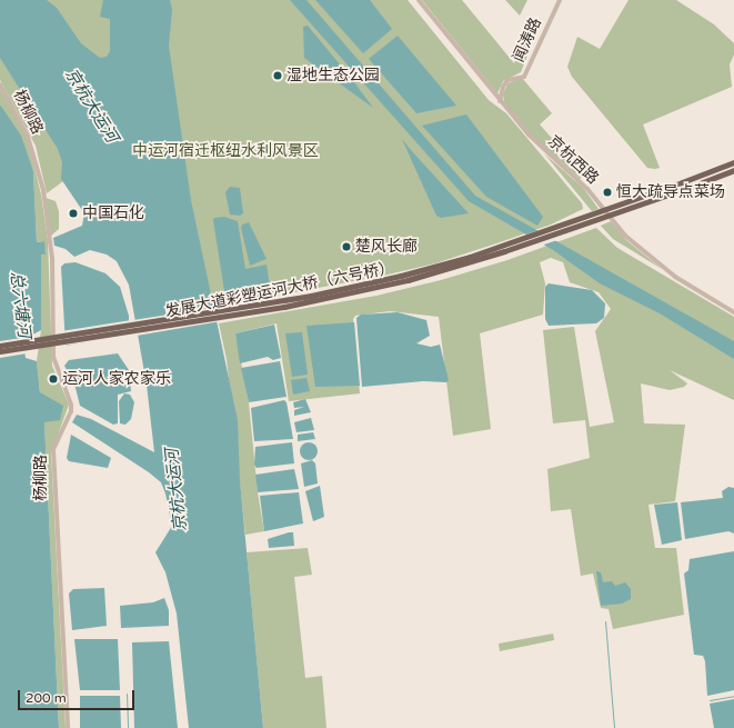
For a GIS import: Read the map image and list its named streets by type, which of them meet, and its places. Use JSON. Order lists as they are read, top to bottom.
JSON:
{
  "streets": {
    "main road": ["发展大道彩塑运河大桥（六号桥）"],
    "street": ["闻涛路", "杨柳路", "京杭西路"]
  },
  "crossings": [
    ["闻涛路", "京杭西路"]
  ],
  "water": ["京杭大运河", "总六塘河"],
  "parks": ["中运河宿迁枢纽水利风景区"],
  "places": [
    "湿地生态公园",
    "恒大疏导点菜场",
    "中国石化",
    "楚风长廊",
    "运河人家农家乐"
  ],
  "scale_bar": "200 m"
}
